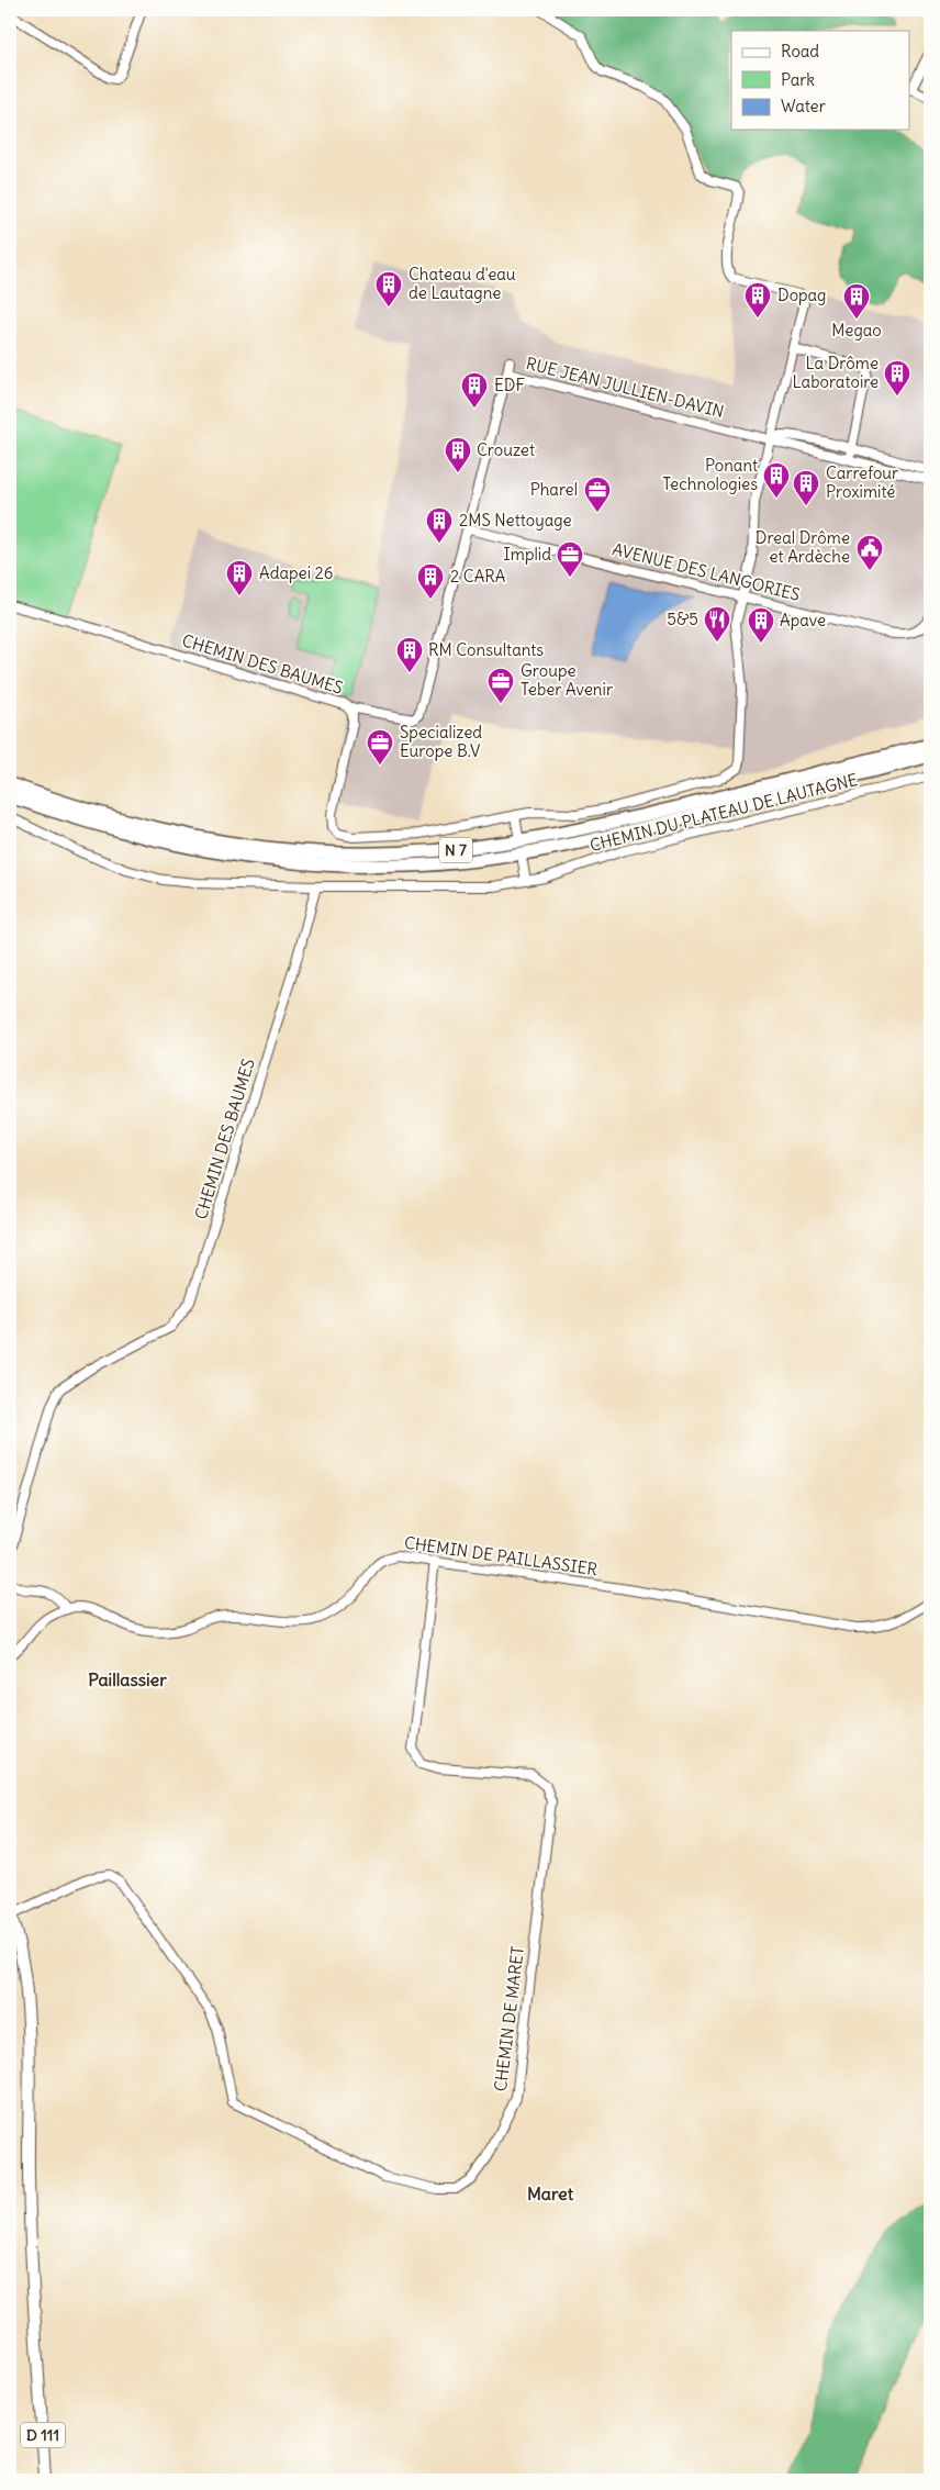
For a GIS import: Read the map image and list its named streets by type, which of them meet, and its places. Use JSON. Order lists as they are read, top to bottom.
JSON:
{
  "streets": {
    "highway": ["N 7"],
    "main road": ["D 111"],
    "street": [
      "RUE JEAN JULLIEN-DAVIN",
      "AVENUE DES LANGORIES",
      "CHEMIN DES BAUMES",
      "CHEMIN DU PLATEAU DE LAUTAGNE",
      "CHEMIN DE PAILLASSIER",
      "CHEMIN DE MARET"
    ]
  },
  "crossings": [
    ["RUE JEAN JULLIEN-DAVIN", "AVENUE DES LANGORIES"],
    ["RUE JEAN JULLIEN-DAVIN", "CHEMIN DES BAUMES"],
    ["RUE JEAN JULLIEN-DAVIN", "CHEMIN DU PLATEAU DE LAUTAGNE"],
    ["AVENUE DES LANGORIES", "CHEMIN DU PLATEAU DE LAUTAGNE"],
    ["CHEMIN DES BAUMES", "CHEMIN DU PLATEAU DE LAUTAGNE"],
    ["CHEMIN DE PAILLASSIER", "CHEMIN DE MARET"],
    ["CHEMIN DE MARET", "D 111"]
  ],
  "districts": ["Paillassier", "Maret"],
  "places": {
    "building": [
      "Chateau d'eau de Lautagne",
      "Dopag",
      "Megao",
      "La Drôme Laboratoire",
      "EDF",
      "Crouzet",
      "Ponant Technologies",
      "Carrefour Proximité",
      "2MS Nettoyage",
      "Adapei 26",
      "2 CARA",
      "Apave",
      "RM Consultants"
    ],
    "office": [
      "Pharel",
      "Implid",
      "Groupe Teber Avenir",
      "Specialized Europe B.V"
    ],
    "public building": ["Dreal Drôme et Ardèche"],
    "restaurant": ["5&5"]
  },
  "legend": ["Road", "Park", "Water"]
}
